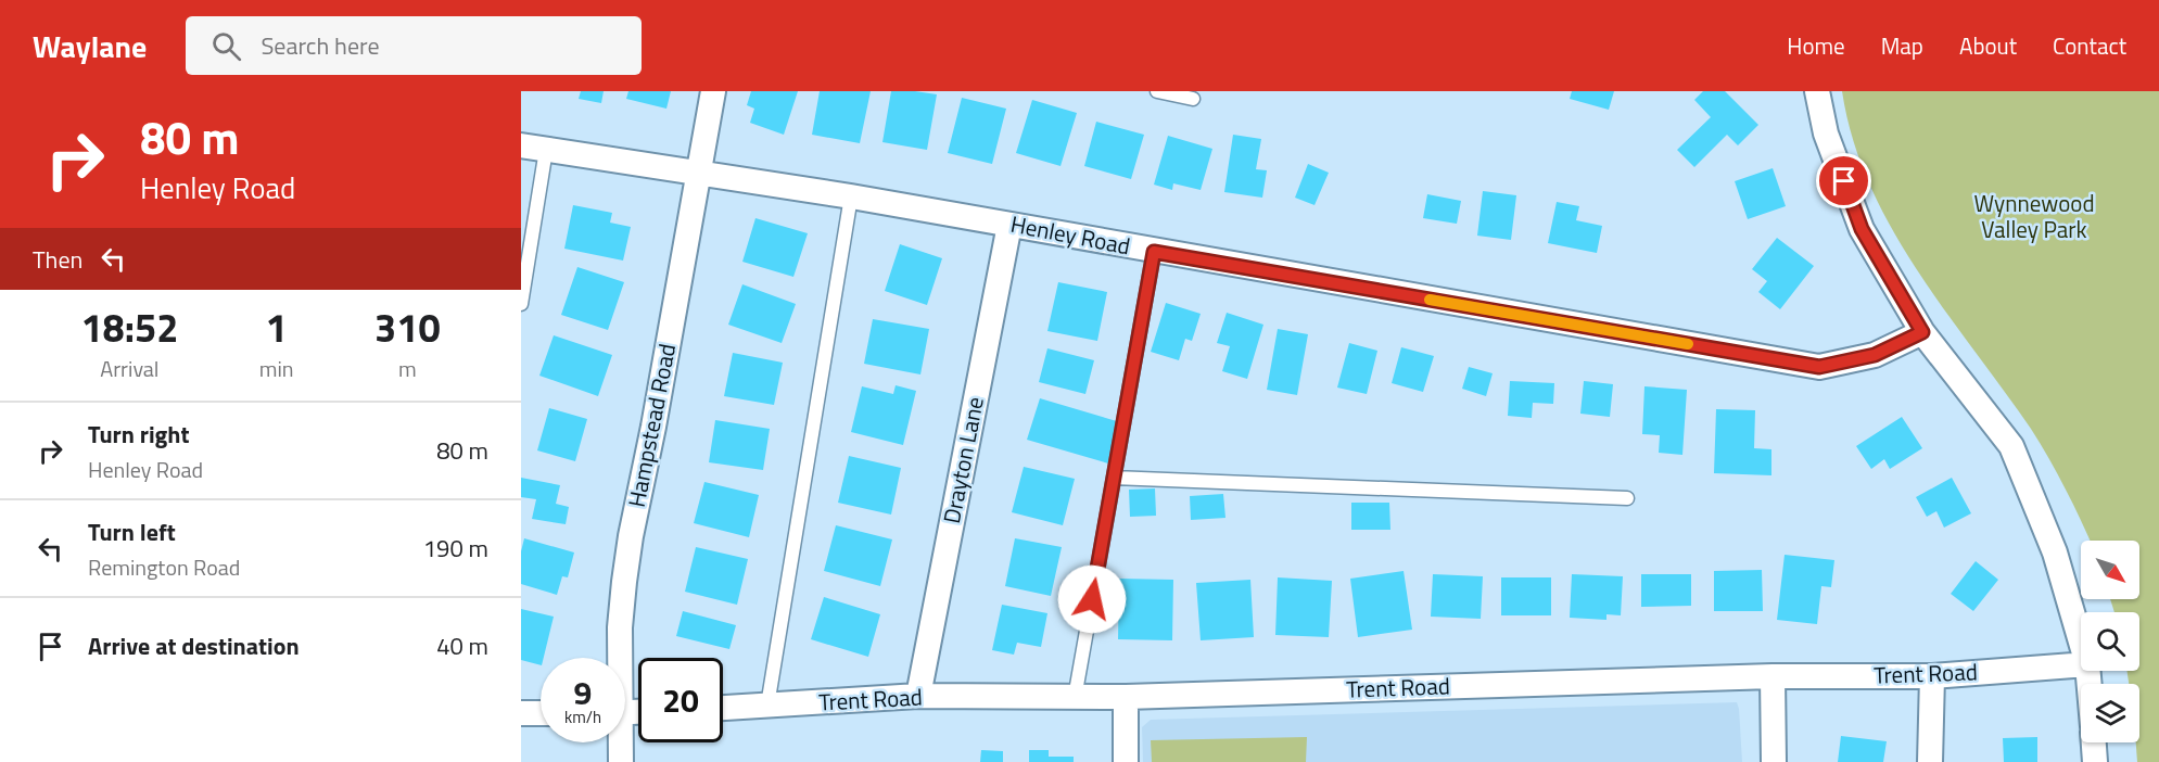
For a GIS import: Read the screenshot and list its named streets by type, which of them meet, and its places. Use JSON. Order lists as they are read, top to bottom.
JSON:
{
  "streets": {
    "street": [
      "Henley Road",
      "Hampstead Road",
      "Drayton Lane",
      "Trent Road"
    ]
  },
  "crossings": [
    ["Henley Road", "Hampstead Road"],
    ["Henley Road", "Drayton Lane"],
    ["Drayton Lane", "Trent Road"]
  ],
  "parks": ["Wynnewood Valley Park"],
  "north": "bottom right",
  "page": {
    "header": "Waylane",
    "search": "Search here",
    "nav": [
      "Home",
      "Map",
      "About",
      "Contact"
    ],
    "turn": ["80 m", "Henley Road"],
    "then": "Then",
    "eta": [
      "18:52",
      "Arrival",
      "1",
      "min",
      "310",
      "m"
    ],
    "list": [
      {
        "name": "Turn right",
        "note": "Henley Road",
        "value": "80 m"
      },
      {
        "name": "Turn left",
        "note": "Remington Road",
        "value": "190 m"
      },
      {
        "name": "Arrive at destination",
        "value": "40 m"
      }
    ],
    "speed": "9 km/h",
    "limit": "20"
  }
}
